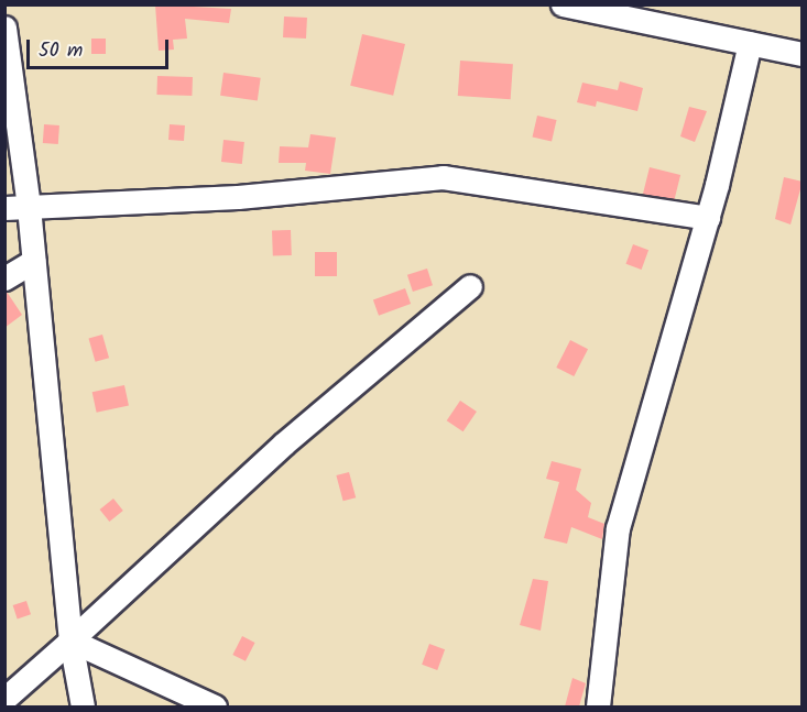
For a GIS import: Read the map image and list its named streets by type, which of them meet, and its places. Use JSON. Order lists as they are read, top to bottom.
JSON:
{
  "scale_bar": "50 m"
}
